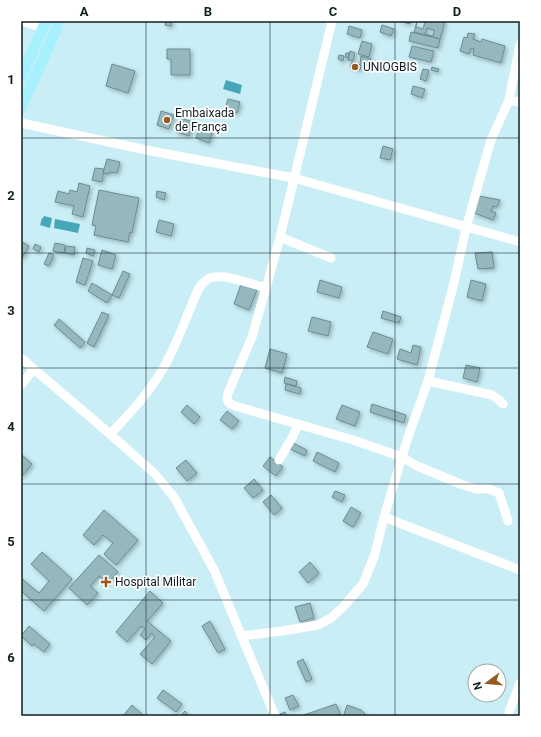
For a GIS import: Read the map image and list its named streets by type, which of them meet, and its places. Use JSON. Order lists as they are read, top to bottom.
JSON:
{
  "places": {
    "other": ["UNIOGBIS", "Embaixada de França"],
    "health": ["Hospital Militar"]
  },
  "north": "left",
  "grid": {
    "columns": [
      "A",
      "B",
      "C",
      "D"
    ],
    "rows": [
      "1",
      "2",
      "3",
      "4",
      "5",
      "6"
    ]
  }
}
